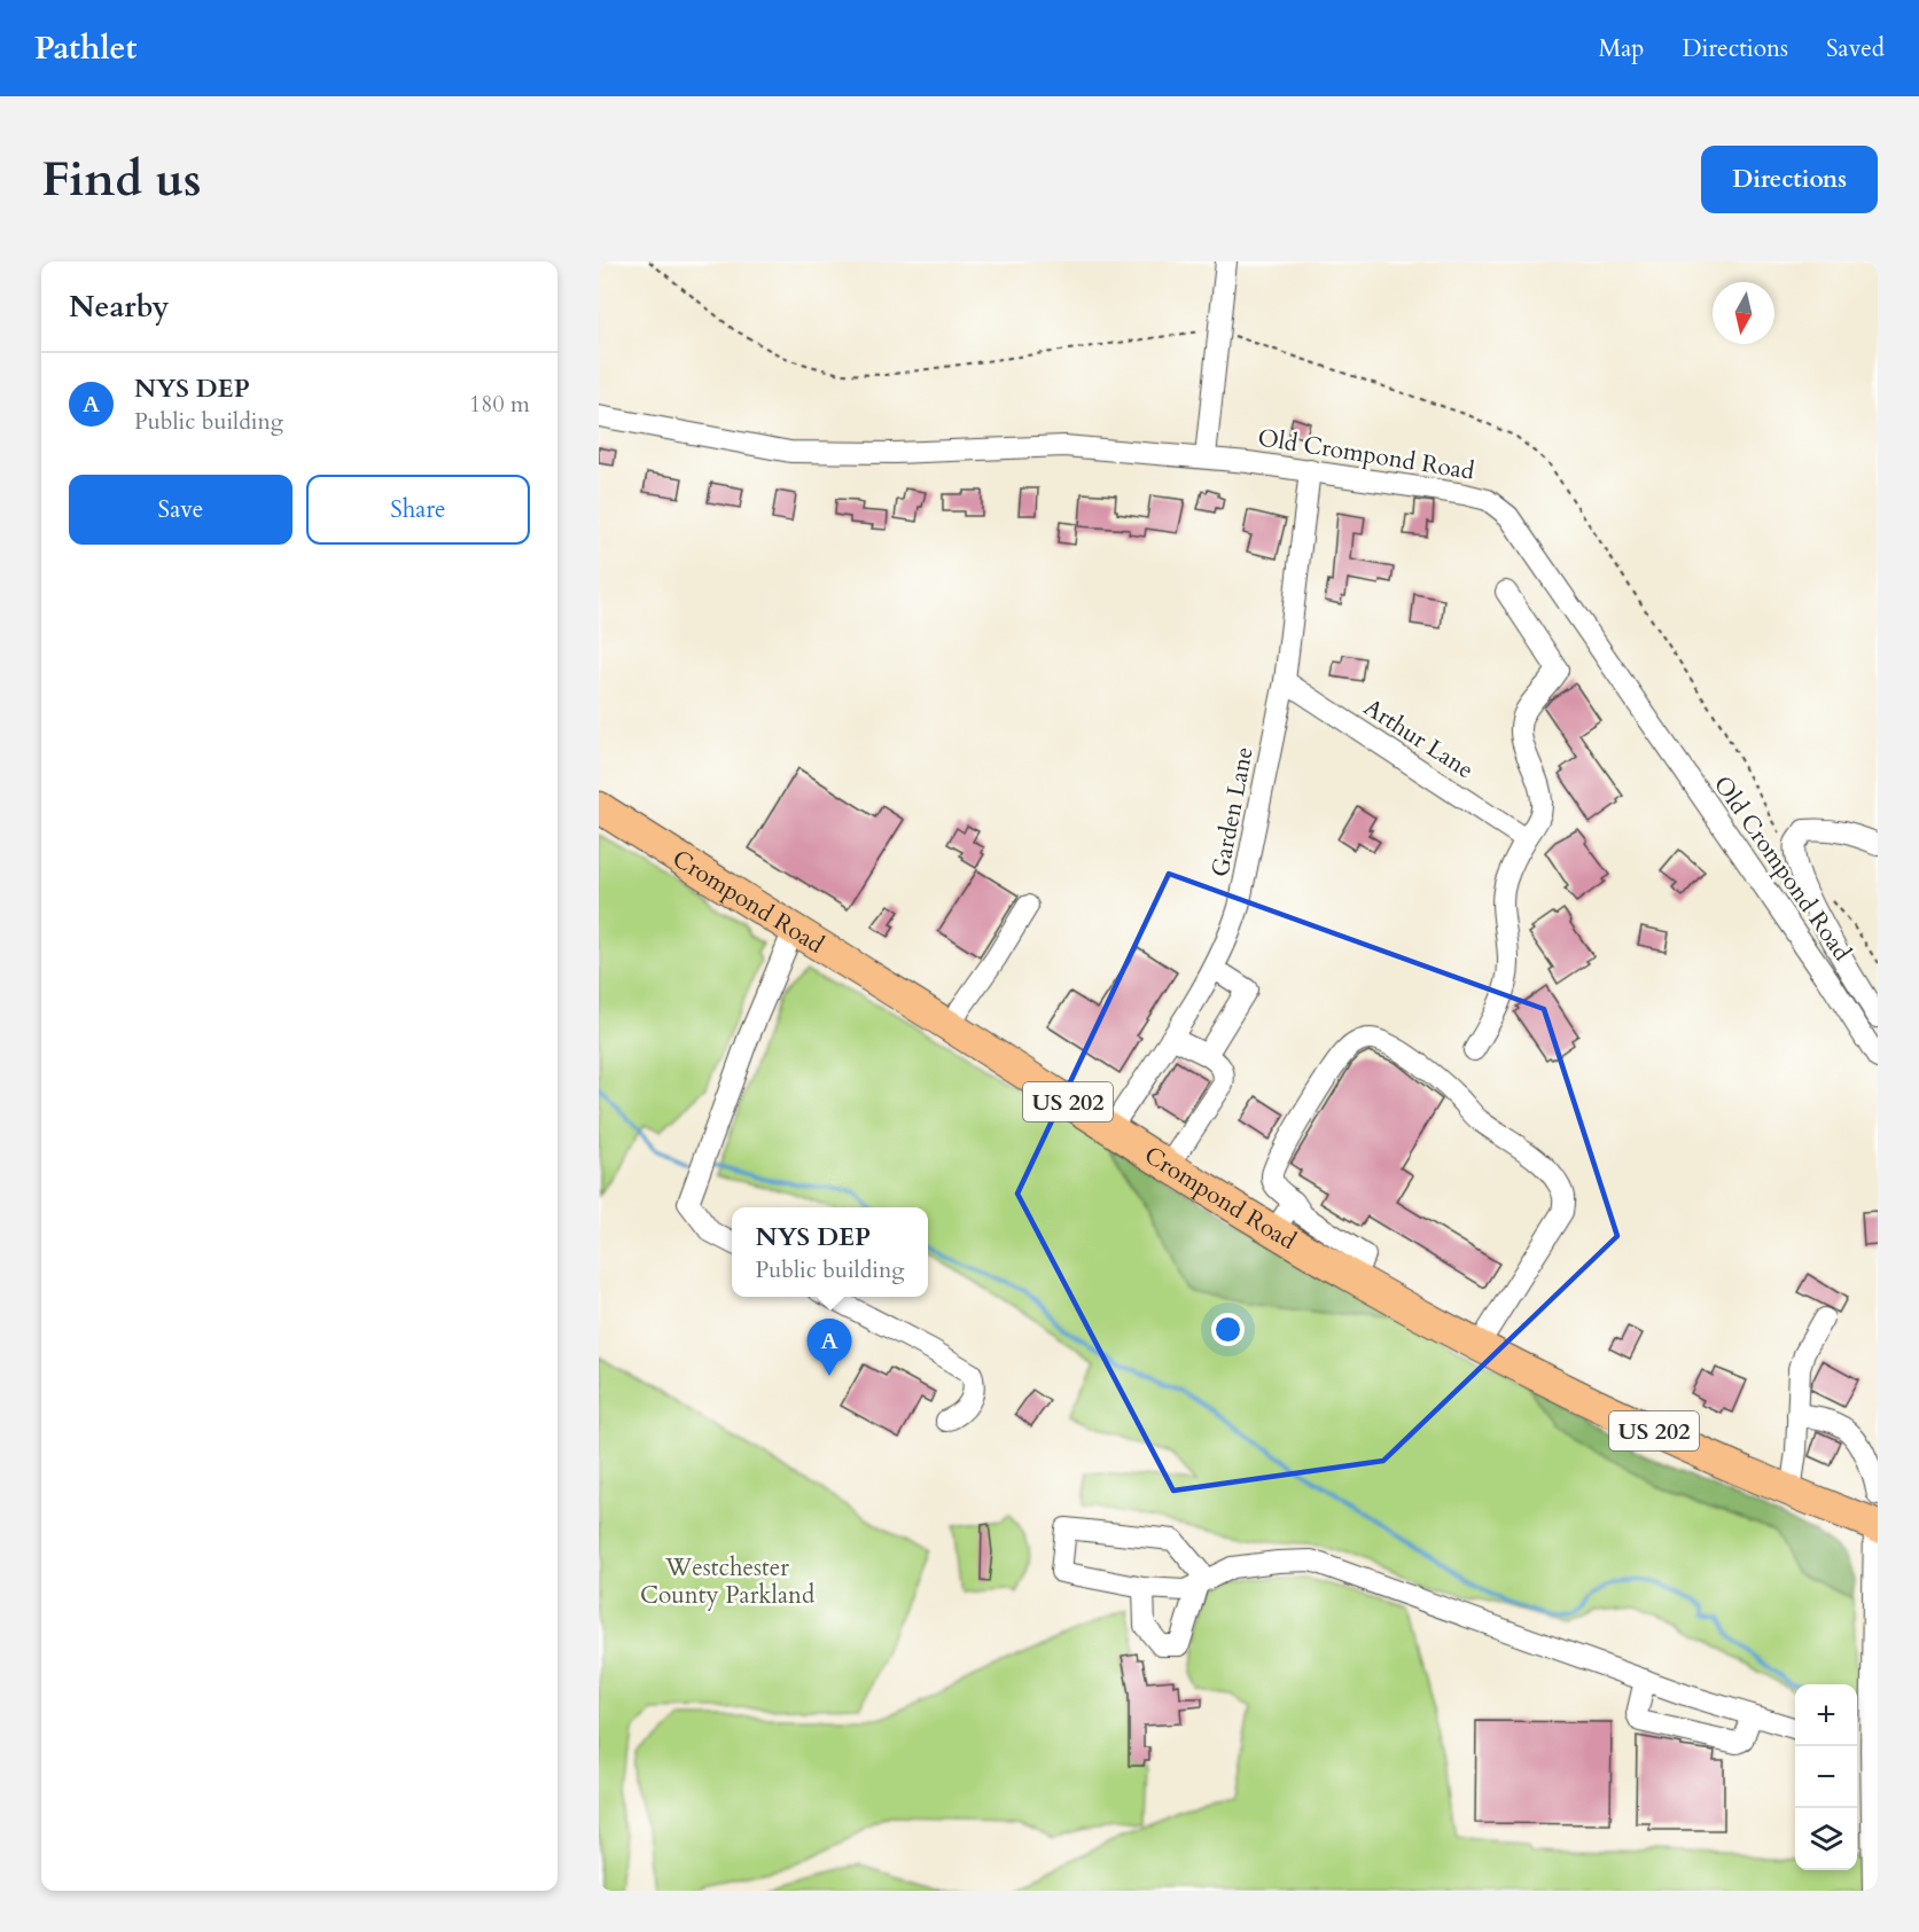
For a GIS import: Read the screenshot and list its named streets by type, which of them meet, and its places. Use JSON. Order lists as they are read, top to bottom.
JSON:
{
  "streets": {
    "highway": ["Crompond Road", "US 202"],
    "street": ["Old Crompond Road", "Arthur Lane", "Garden Lane"]
  },
  "crossings": [
    ["Old Crompond Road", "Garden Lane"],
    ["Arthur Lane", "Garden Lane"],
    ["Garden Lane", "Crompond Road"]
  ],
  "parks": ["Westchester County Parkland"],
  "north": "bottom",
  "page": {
    "header": "Pathlet",
    "nav": ["Map", "Directions", "Saved"],
    "buttons": [
      "Directions",
      ["Save", "Share"]
    ],
    "title": "Find us",
    "heading": "Nearby",
    "list": [
      {
        "mark": "A",
        "name": "NYS DEP",
        "note": "Public building",
        "value": "180 m"
      }
    ],
    "popup": ["NYS DEP", "Public building"],
    "pins": "A",
    "map_buttons": ["+", "−"]
  }
}
